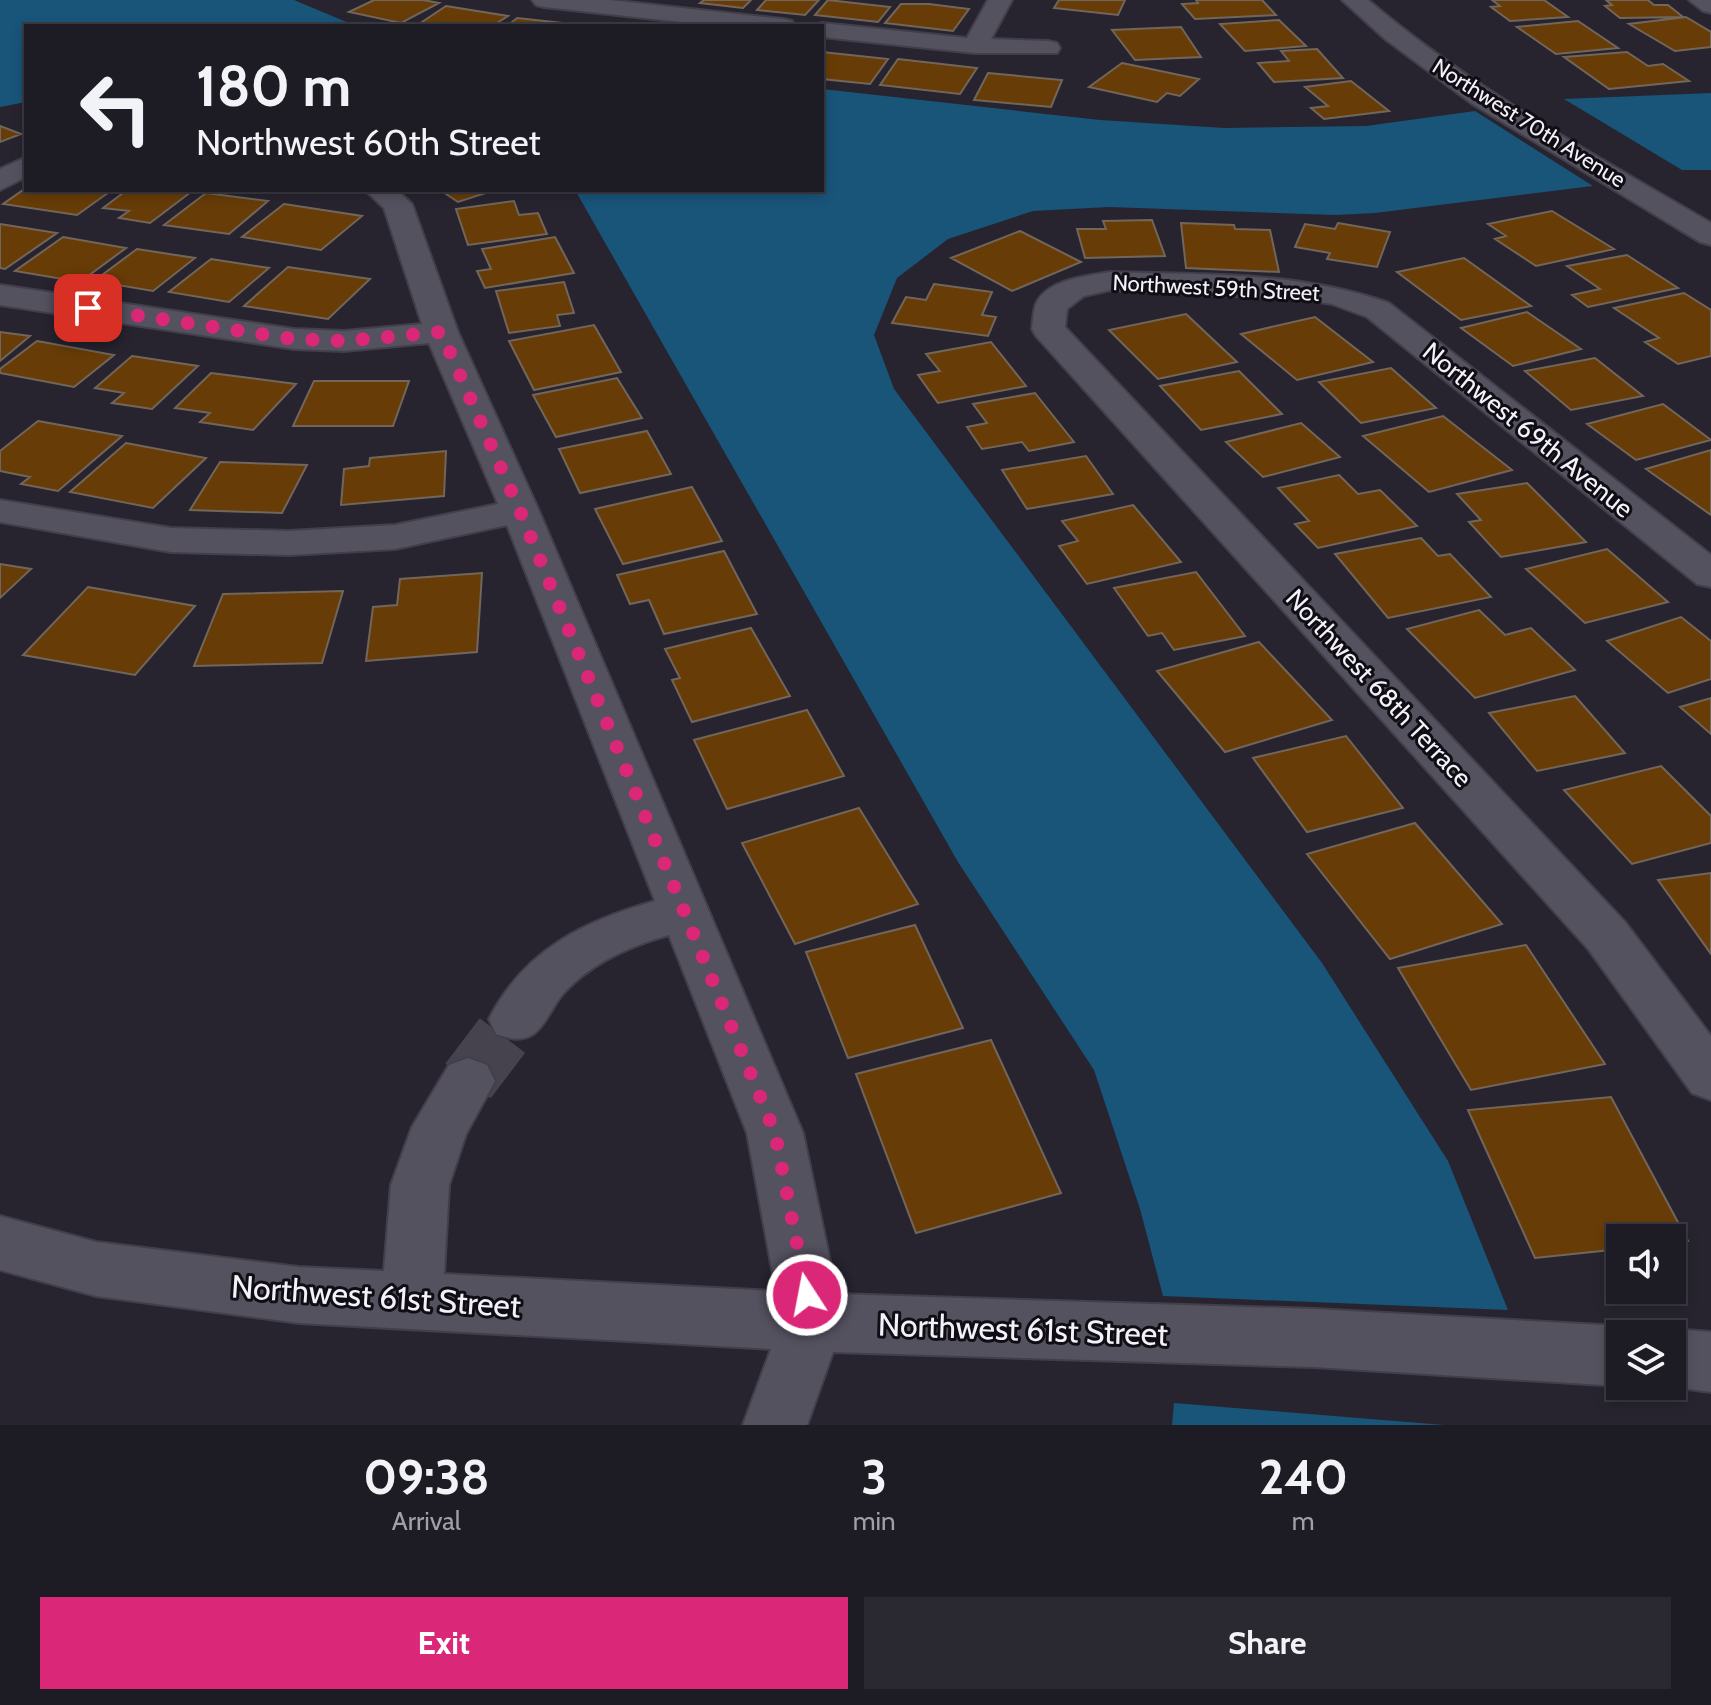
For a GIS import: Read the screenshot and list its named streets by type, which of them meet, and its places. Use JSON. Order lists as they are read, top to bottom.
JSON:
{
  "streets": {
    "street": [
      "Northwest 70th Avenue",
      "Northwest 59th Street",
      "Northwest 69th Avenue",
      "Northwest 68th Terrace",
      "Northwest 61st Street"
    ]
  },
  "crossings": [
    ["Northwest 59th Street", "Northwest 69th Avenue"],
    ["Northwest 59th Street", "Northwest 68th Terrace"]
  ],
  "page": {
    "turn": ["180 m", "Northwest 60th Street"],
    "eta": [
      "09:38",
      "Arrival",
      "3",
      "min",
      "240",
      "m"
    ],
    "buttons": ["Exit", "Share"]
  }
}
